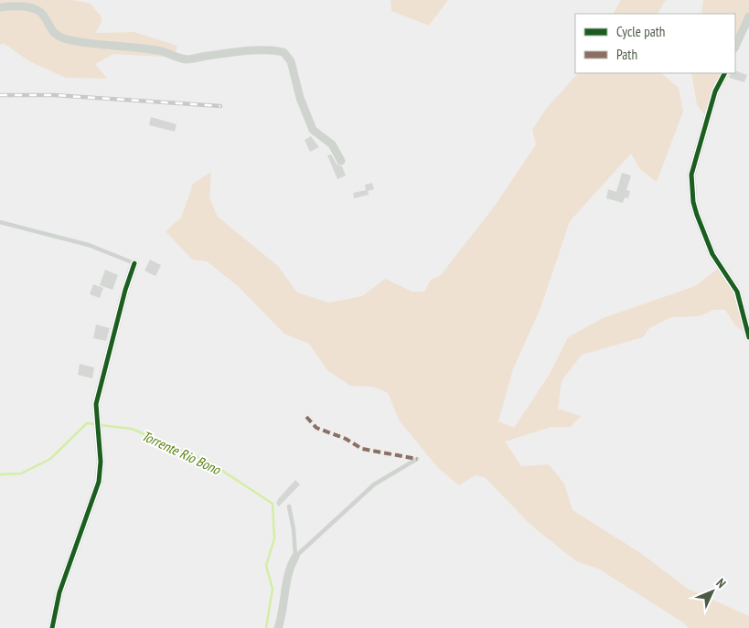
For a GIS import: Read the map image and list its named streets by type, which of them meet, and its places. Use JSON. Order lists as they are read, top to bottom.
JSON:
{
  "water": ["Torrente Rio Bono"],
  "legend": ["Cycle path", "Path"],
  "north": "top right"
}
